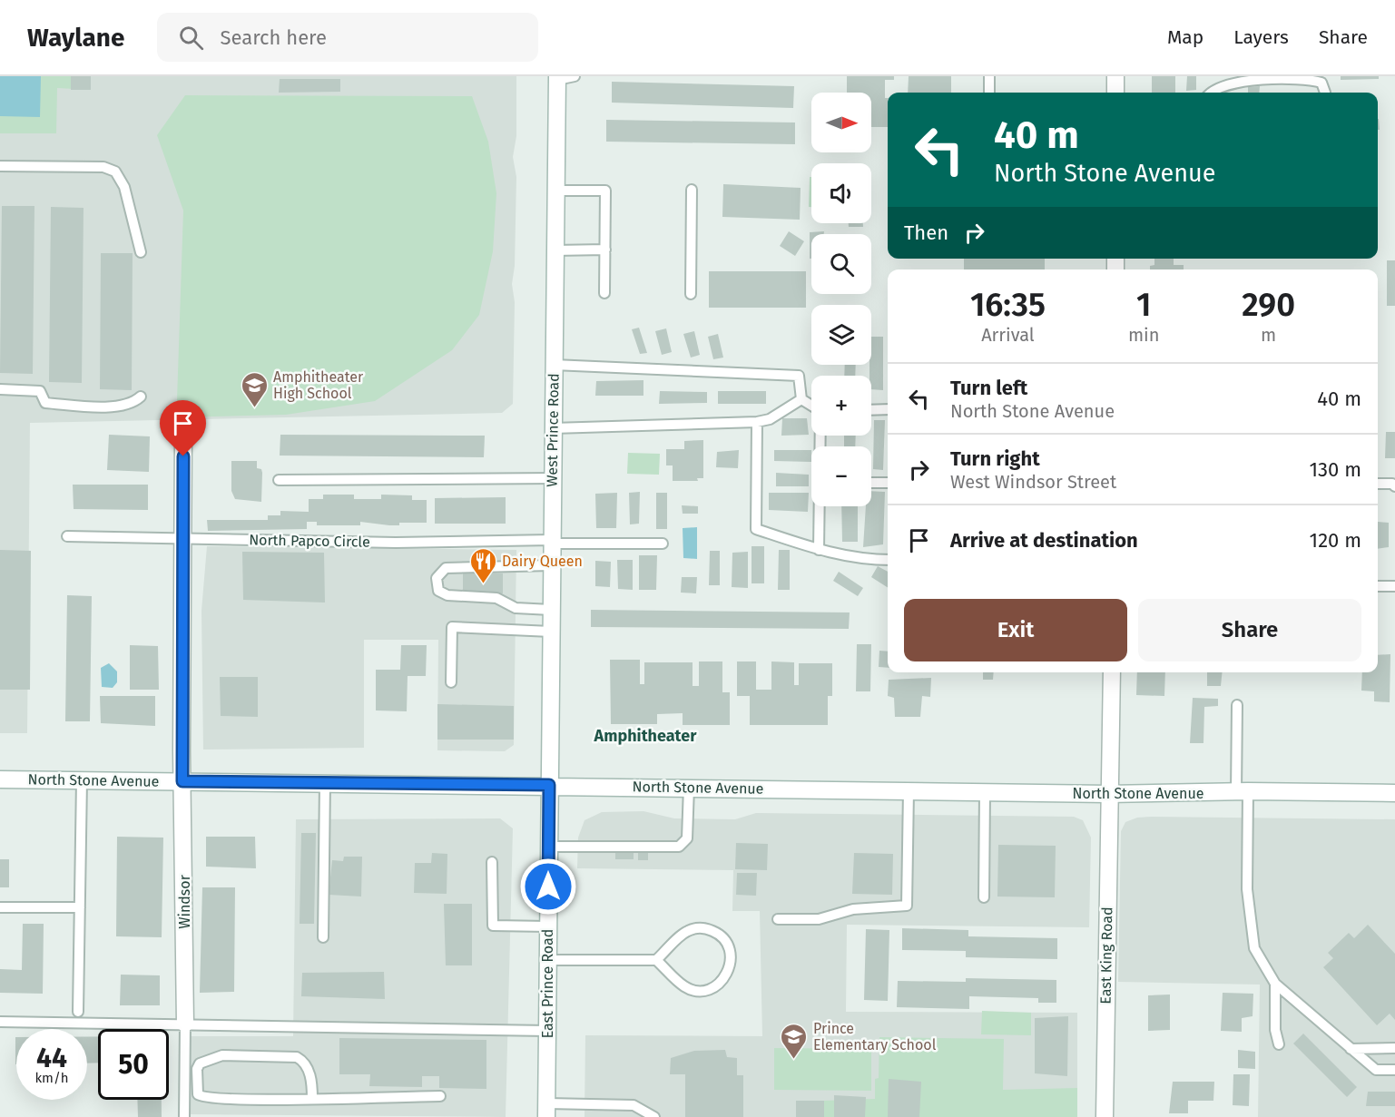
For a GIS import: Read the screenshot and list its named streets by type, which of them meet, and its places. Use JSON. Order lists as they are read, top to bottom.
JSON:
{
  "streets": {
    "main road": [
      "West Prince Road",
      "North Stone Avenue",
      "Windsor",
      "East King Road",
      "East Prince Road"
    ],
    "lane": ["North Papco Circle"]
  },
  "crossings": [
    ["West Prince Road", "North Papco Circle"],
    ["West Prince Road", "North Stone Avenue"],
    ["West Prince Road", "East Prince Road"],
    ["North Papco Circle", "Windsor"],
    ["North Stone Avenue", "Windsor"],
    ["North Stone Avenue", "East King Road"],
    ["North Stone Avenue", "East Prince Road"]
  ],
  "districts": ["Amphitheater"],
  "places": {
    "school or university": ["Amphitheater High School", "Prince Elementary School"],
    "restaurant": ["Dairy Queen"]
  },
  "north": "right",
  "page": {
    "header": "Waylane",
    "search": "Search here",
    "nav": ["Map", "Layers", "Share"],
    "map_buttons": ["+", "−"],
    "turn": ["40 m", "North Stone Avenue"],
    "then": "Then",
    "eta": [
      "16:35",
      "Arrival",
      "1",
      "min",
      "290",
      "m"
    ],
    "list": [
      {
        "name": "Turn left",
        "note": "North Stone Avenue",
        "value": "40 m"
      },
      {
        "name": "Turn right",
        "note": "West Windsor Street",
        "value": "130 m"
      },
      {
        "name": "Arrive at destination",
        "value": "120 m"
      }
    ],
    "buttons": ["Exit", "Share"],
    "speed": "44 km/h",
    "limit": "50"
  }
}
